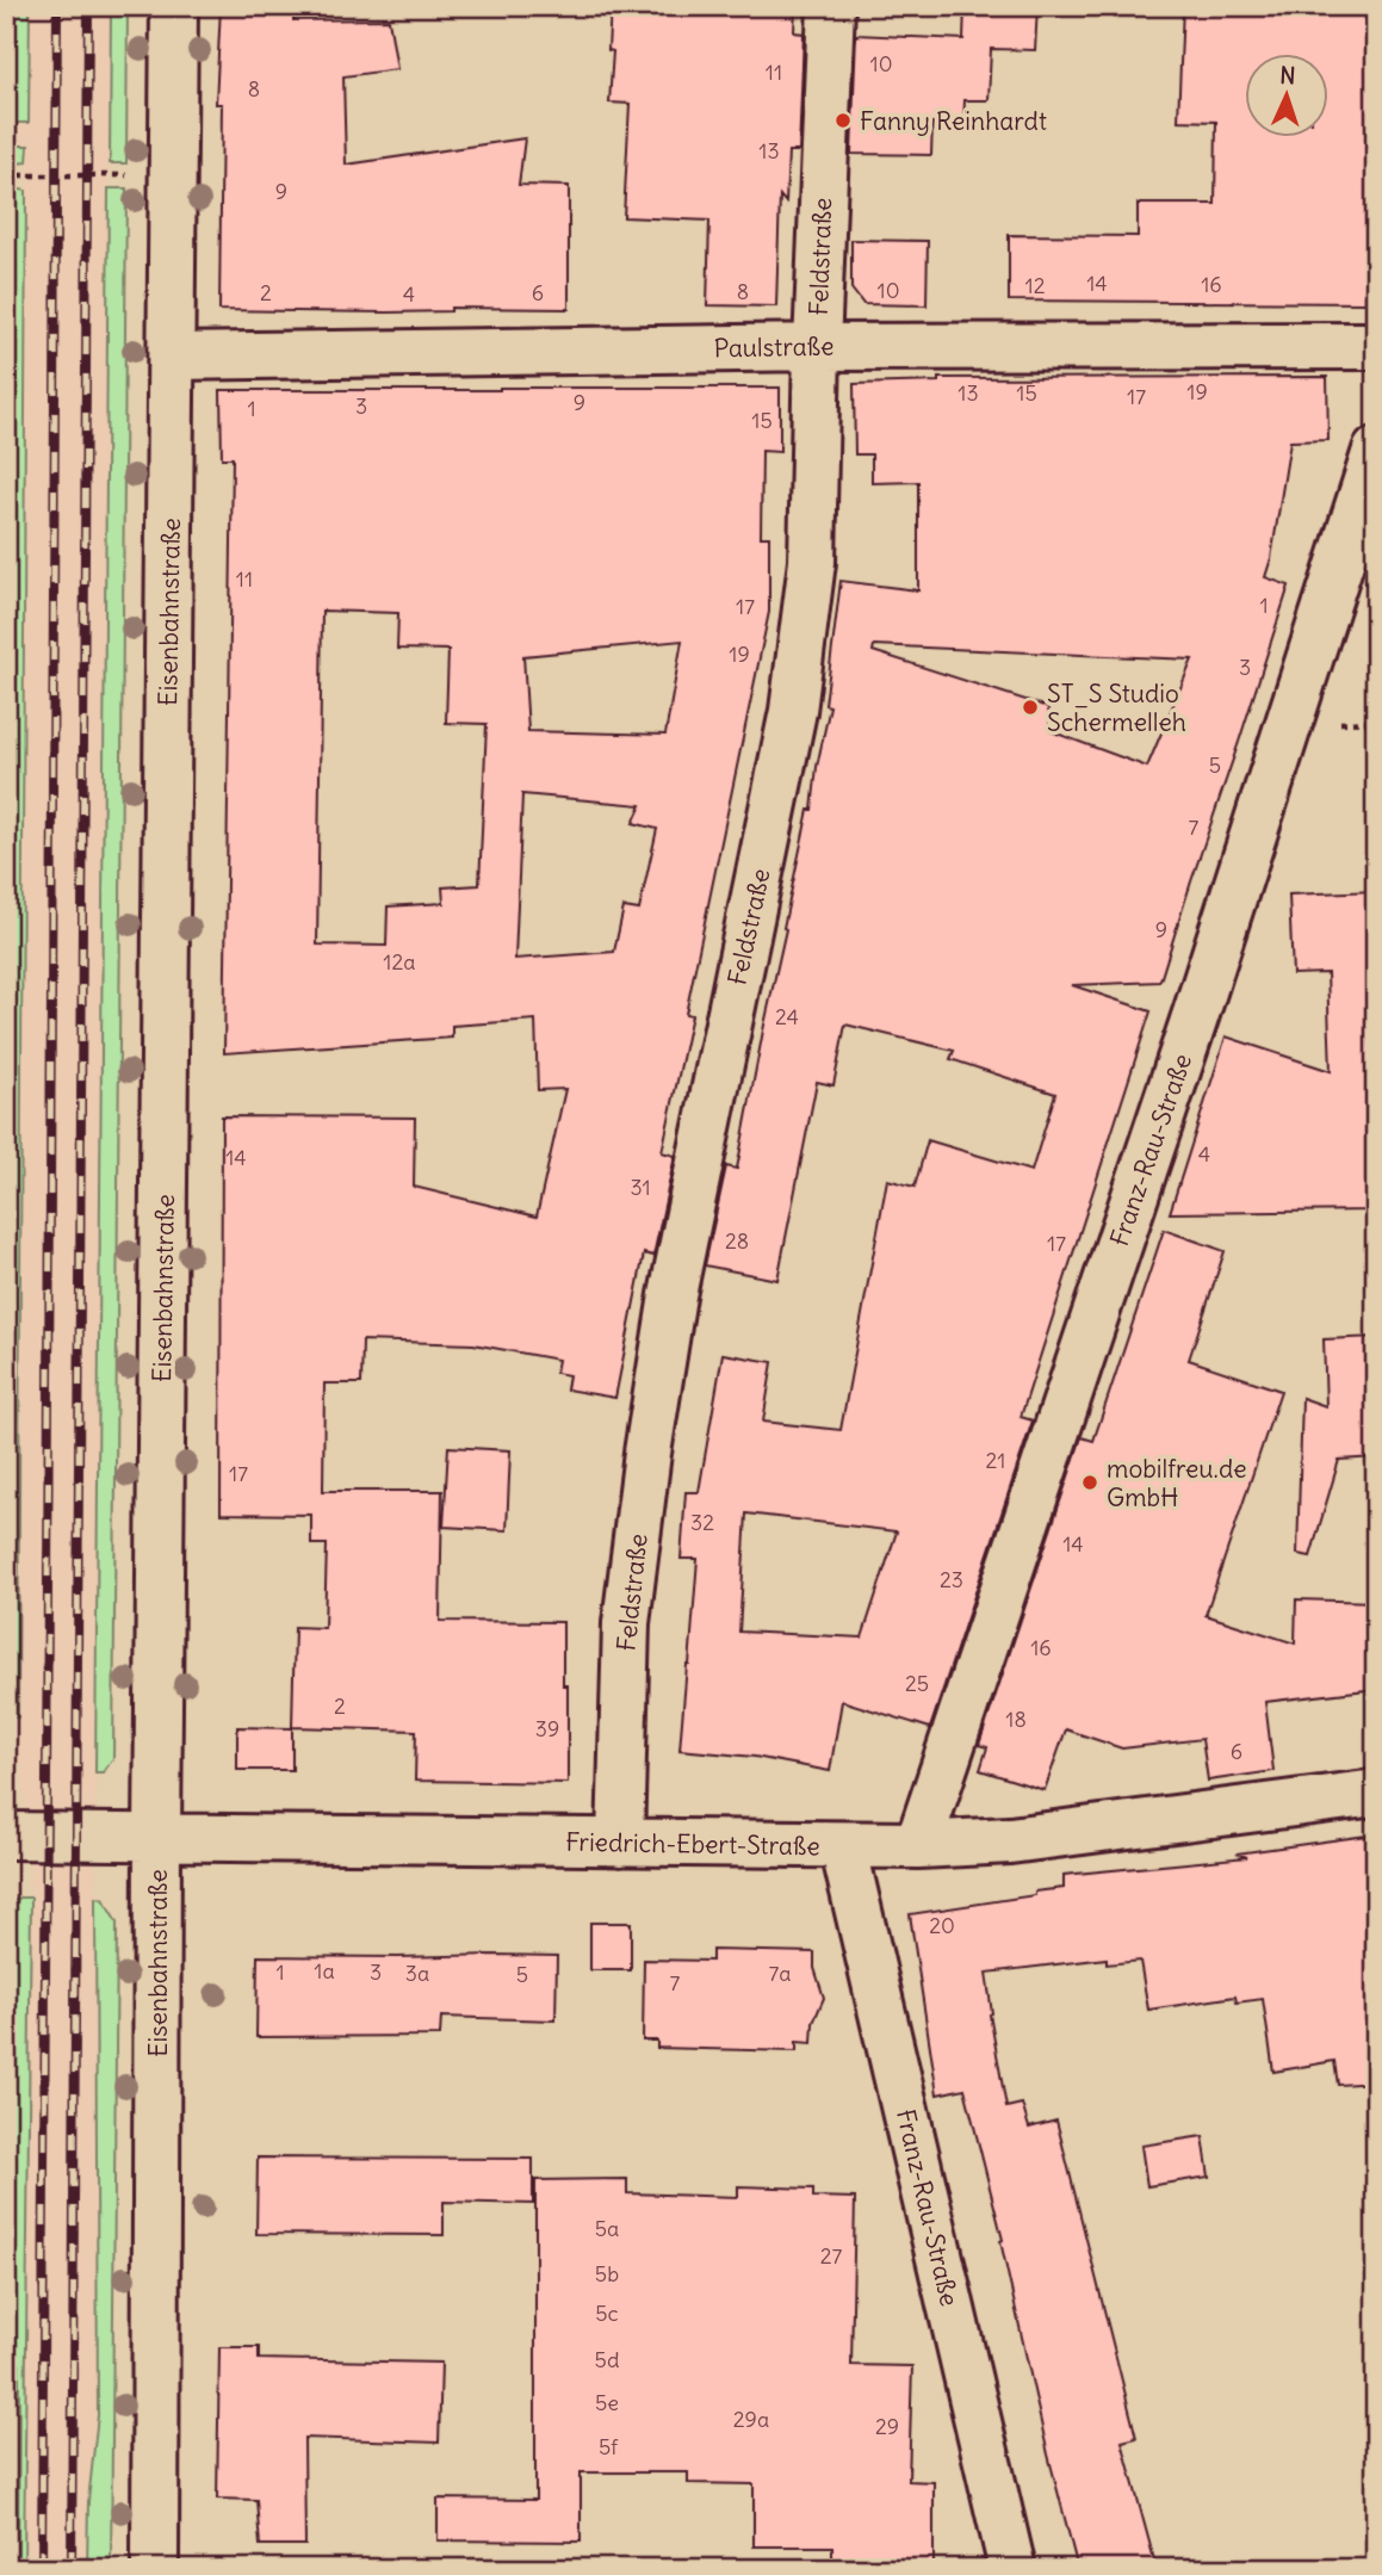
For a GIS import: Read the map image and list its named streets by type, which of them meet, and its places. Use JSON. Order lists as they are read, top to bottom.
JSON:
{
  "streets": {
    "street": [
      "Feldstraße",
      "Paulstraße",
      "Eisenbahnstraße",
      "Franz-Rau-Straße",
      "Friedrich-Ebert-Straße"
    ]
  },
  "crossings": [
    ["Feldstraße", "Paulstraße"],
    ["Feldstraße", "Friedrich-Ebert-Straße"],
    ["Paulstraße", "Eisenbahnstraße"],
    ["Eisenbahnstraße", "Friedrich-Ebert-Straße"],
    ["Franz-Rau-Straße", "Friedrich-Ebert-Straße"]
  ],
  "places": ["Fanny Reinhardt", "ST_S Studio Schermelleh", "mobilfreu.de GmbH"],
  "house_numbers": [
    "10",
    "11",
    "8",
    "13",
    "9",
    "14",
    "16",
    "12",
    "10",
    "8",
    "2",
    "6",
    "4",
    "19",
    "13",
    "15",
    "17",
    "9",
    "3",
    "1",
    "15",
    "11",
    "1",
    "17",
    "19",
    "3",
    "5",
    "7",
    "9",
    "12a",
    "24",
    "4",
    "14",
    "31",
    "28",
    "17",
    "21",
    "17",
    "32",
    "14",
    "23",
    "16",
    "25",
    "2",
    "18",
    "39",
    "6",
    "20",
    "1a",
    "1",
    "3",
    "3a",
    "7a",
    "5",
    "7",
    "5a",
    "27",
    "5b",
    "5c",
    "5d",
    "5e",
    "29a",
    "29",
    "5f"
  ],
  "north": "top"
}
